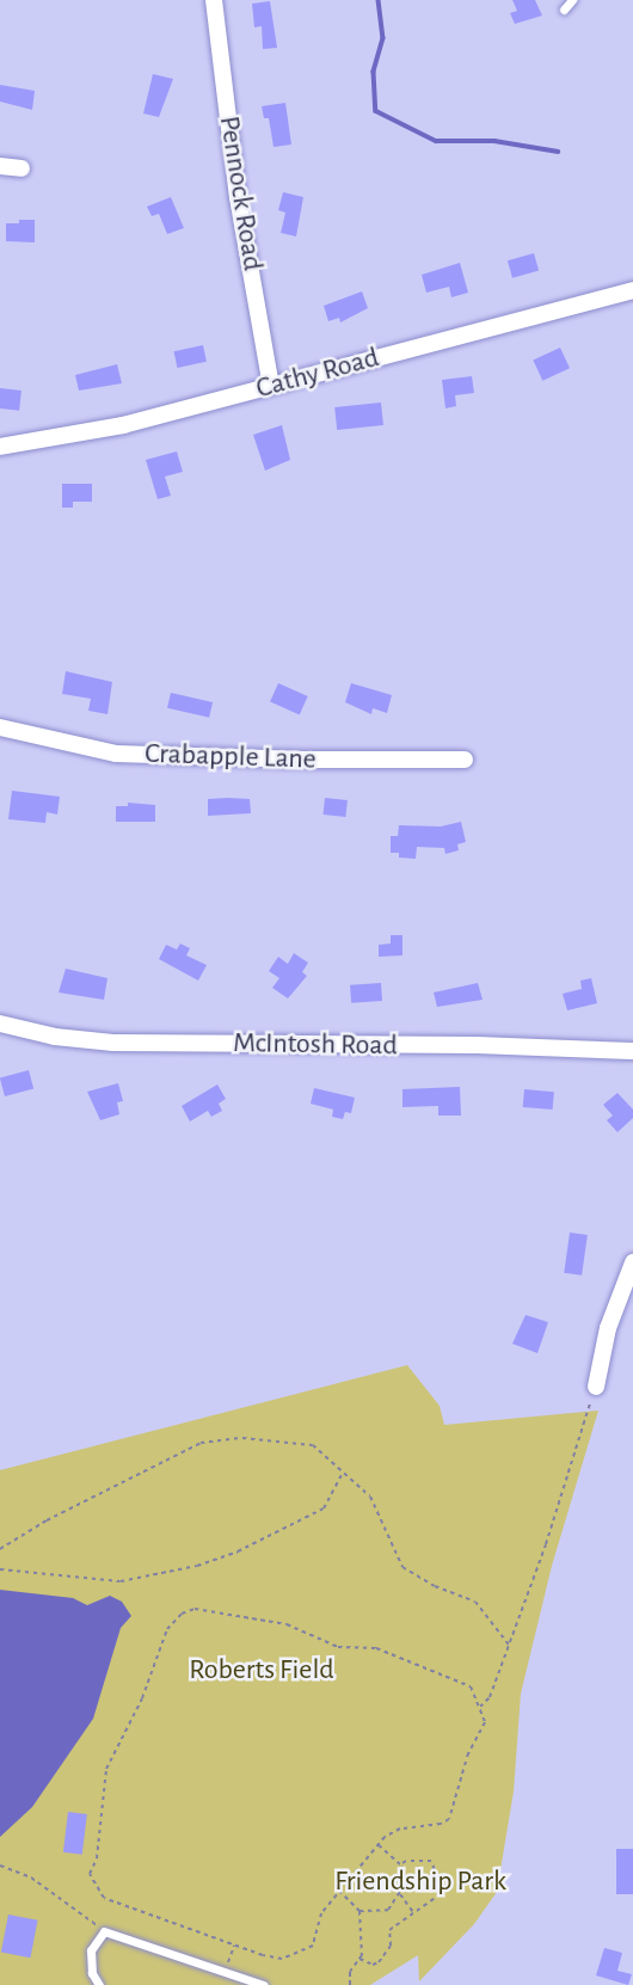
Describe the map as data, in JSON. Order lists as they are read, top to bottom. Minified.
{"streets":{"street":["Pennock Road","Cathy Road","Crabapple Lane","McIntosh Road"]},"crossings":[["Pennock Road","Cathy Road"]],"parks":["Roberts Field","Friendship Park"]}
